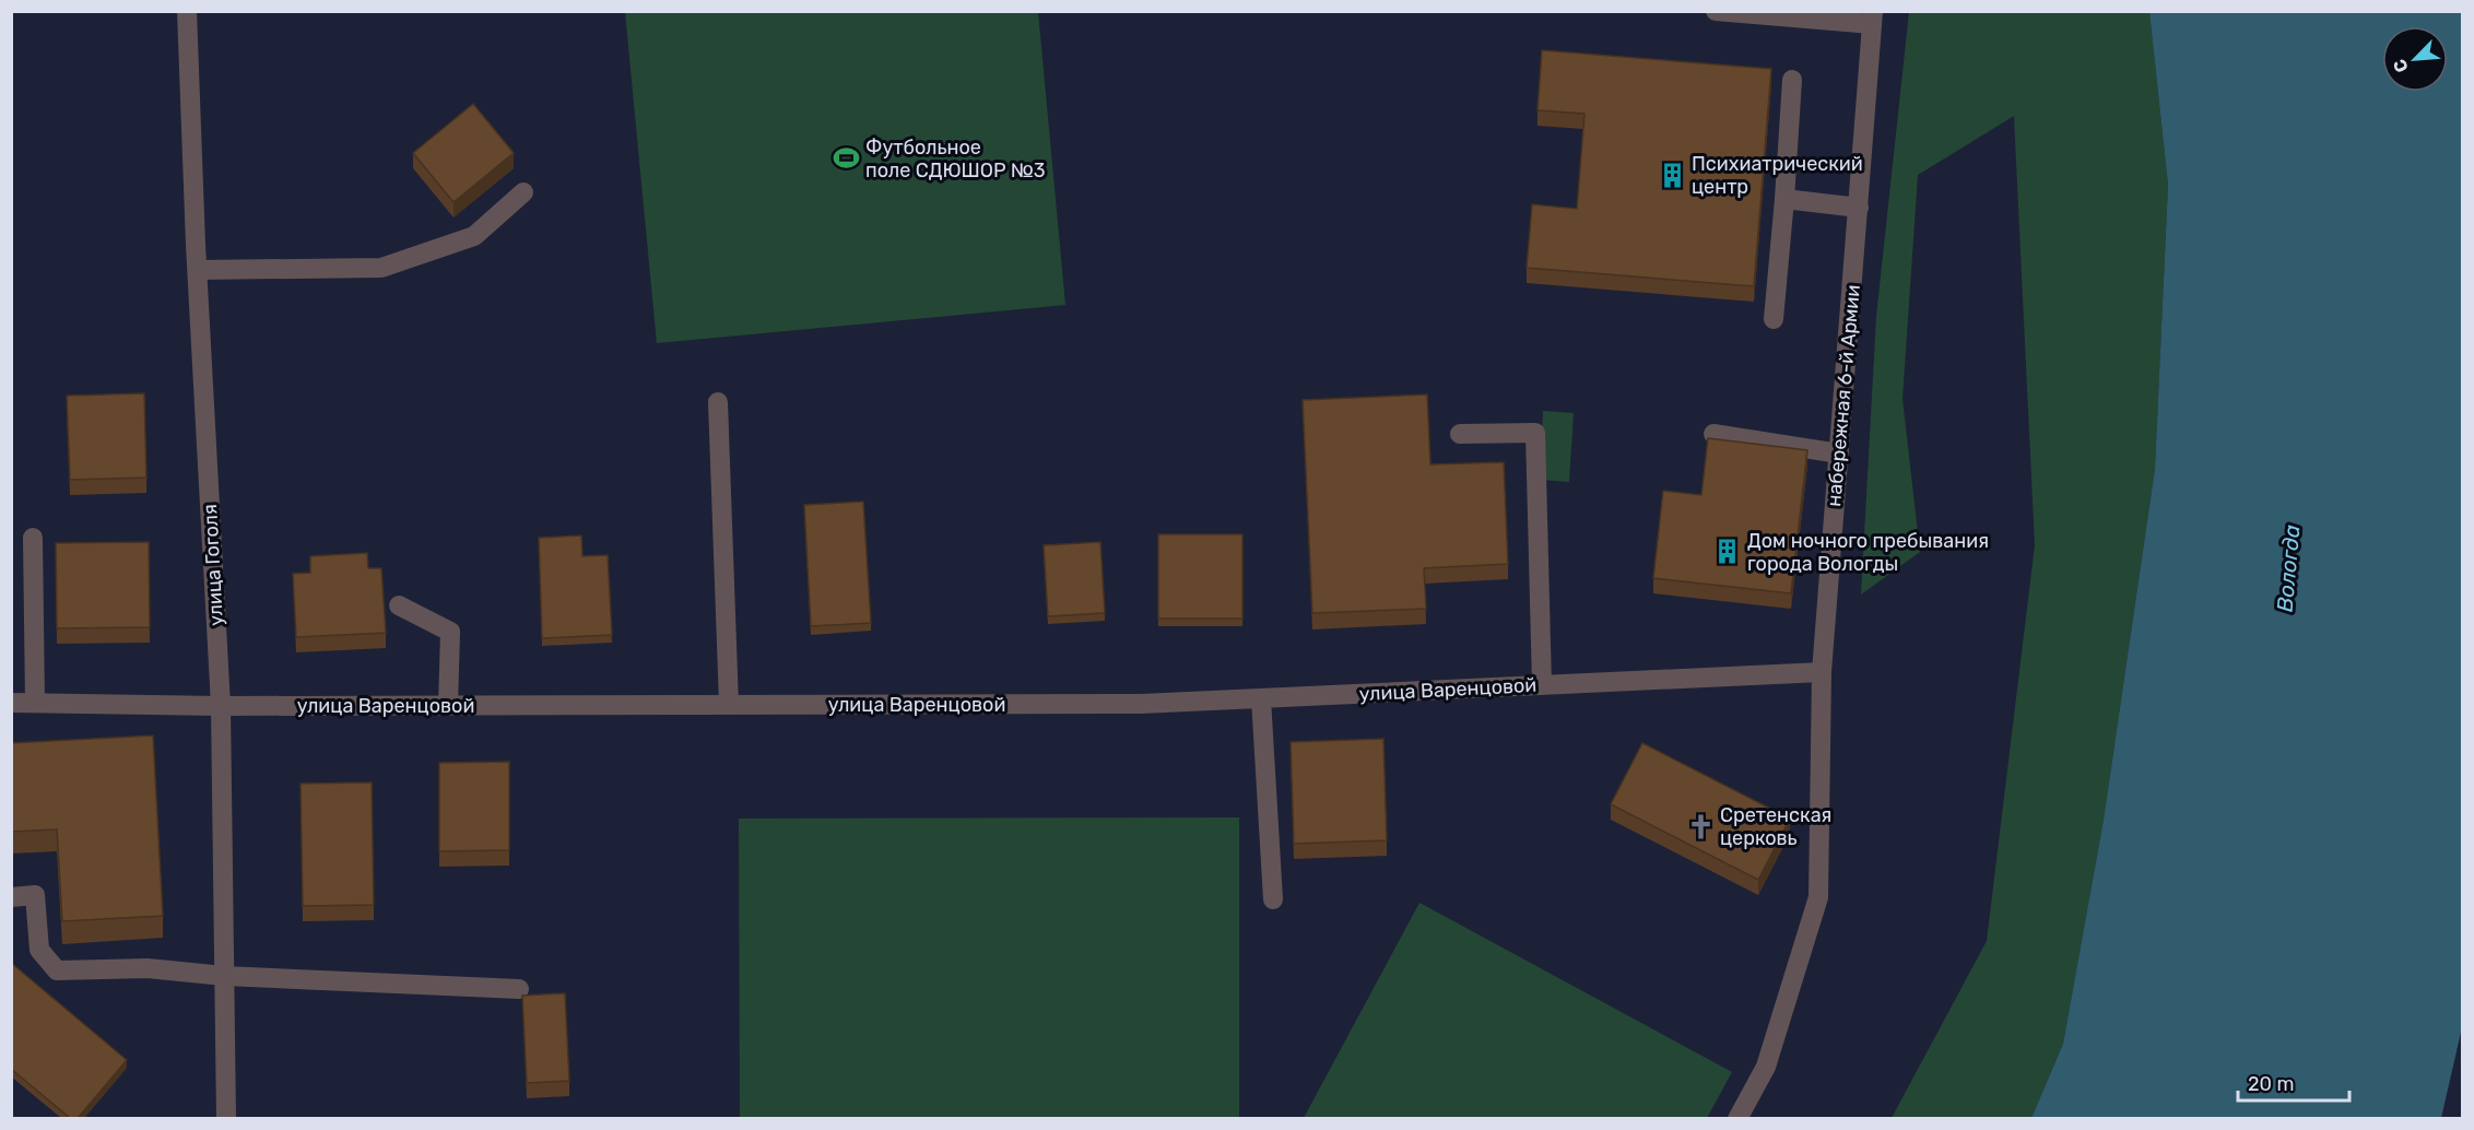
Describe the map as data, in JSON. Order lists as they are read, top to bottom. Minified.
{"streets":{"street":["набережная 6-й Армии","улица Гоголя","улица Варенцовой"]},"crossings":[["набережная 6-й Армии","улица Варенцовой"],["улица Гоголя","улица Варенцовой"]],"water":["Вологда"],"places":{"sports":["Футбольное поле СДЮШОР №3"],"building":["Психиатрический центр","Дом ночного пребывания города Вологды"],"church":["Сретенская церковь"]},"scale_bar":"20 m","north":"bottom left"}
